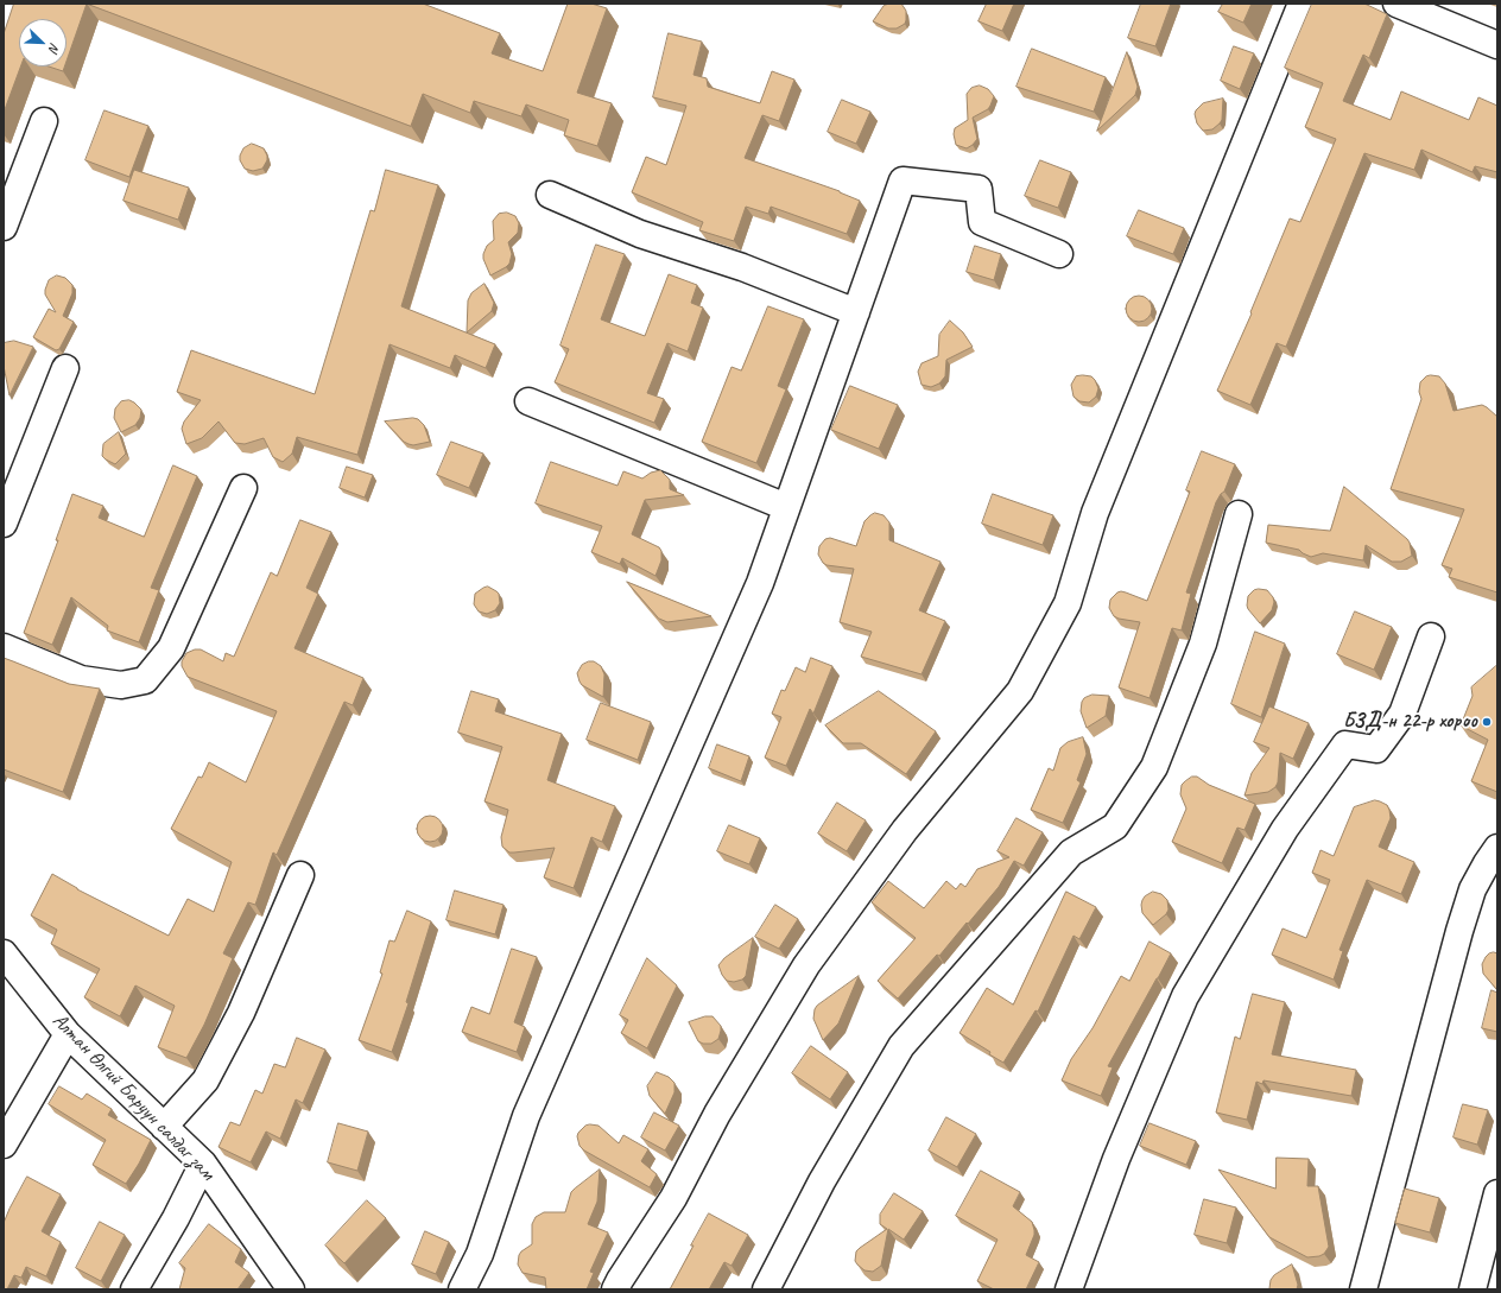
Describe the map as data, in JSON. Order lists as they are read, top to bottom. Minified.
{"streets":{"street":["Алтан Өлгий Баруун салдаг зам"]},"places":["БЗД-н 22-р хороо"],"north":"bottom right"}
